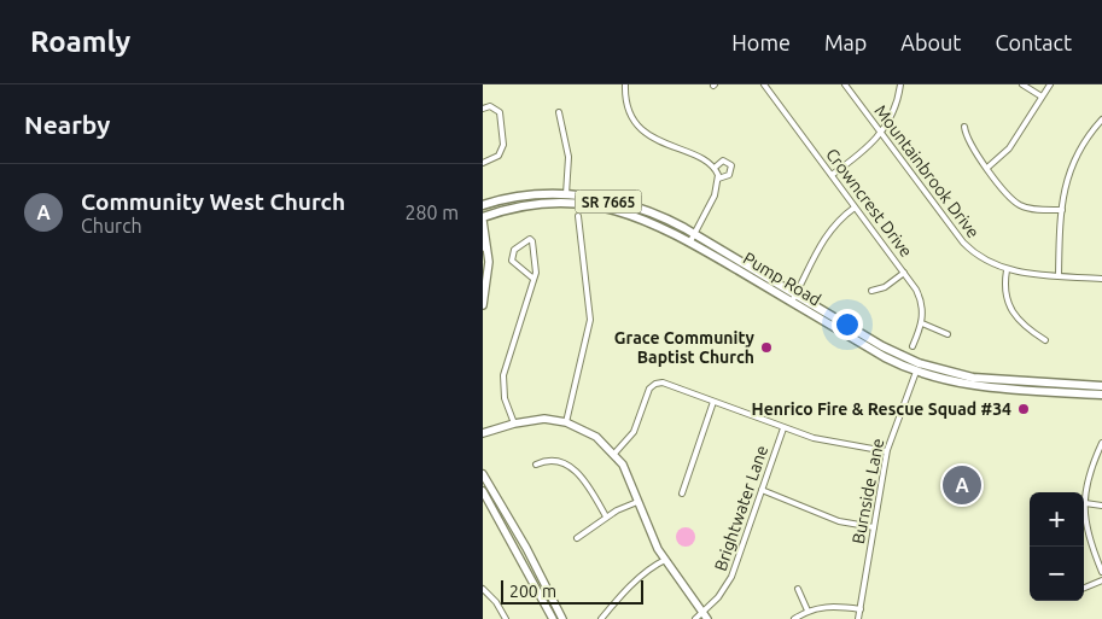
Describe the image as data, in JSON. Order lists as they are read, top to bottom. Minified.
{"streets":{"main road":["SR 7665","Pump Road"],"street":["Mountainbrook Drive","Crowncrest Drive","Burnside Lane","Brightwater Lane"]},"crossings":[["Pump Road","Burnside Lane"]],"places":["Grace Community Baptist Church","Henrico Fire & Rescue Squad #34"],"scale_bar":"200 m","page":{"header":"Roamly","nav":["Home","Map","About","Contact"],"heading":"Nearby","list":[{"mark":"A","name":"Community West Church","note":"Church","value":"280 m"}],"pins":"A","map_buttons":["+","−"],"scale":"200 m"}}
